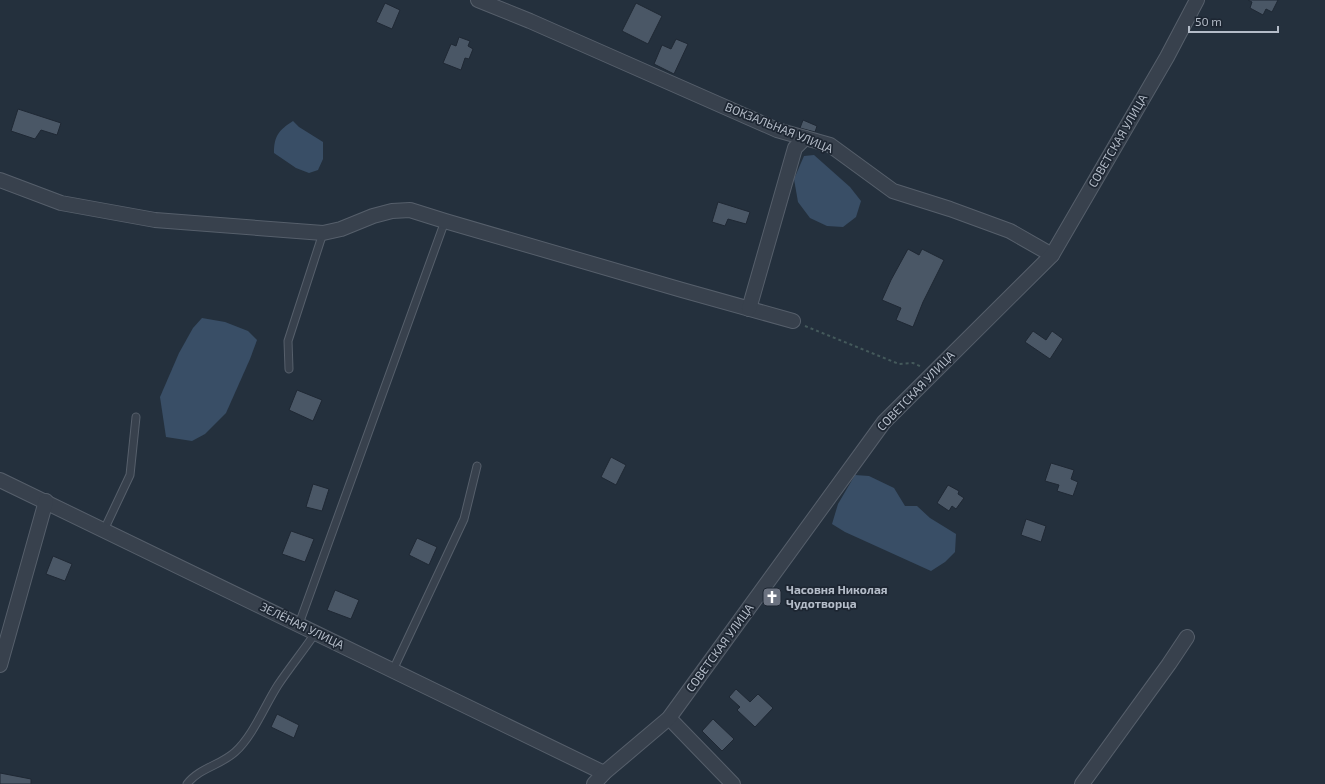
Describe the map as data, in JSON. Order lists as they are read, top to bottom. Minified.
{"streets":{"street":["ВОКЗАЛЬНАЯ УЛИЦА","СОВЕТСКАЯ УЛИЦА","ЗЕЛЁНАЯ УЛИЦА"]},"crossings":[["ВОКЗАЛЬНАЯ УЛИЦА","СОВЕТСКАЯ УЛИЦА"],["СОВЕТСКАЯ УЛИЦА","ЗЕЛЁНАЯ УЛИЦА"]],"places":{"church":["Часовня Николая Чудотворца"]},"scale_bar":"50 m"}
